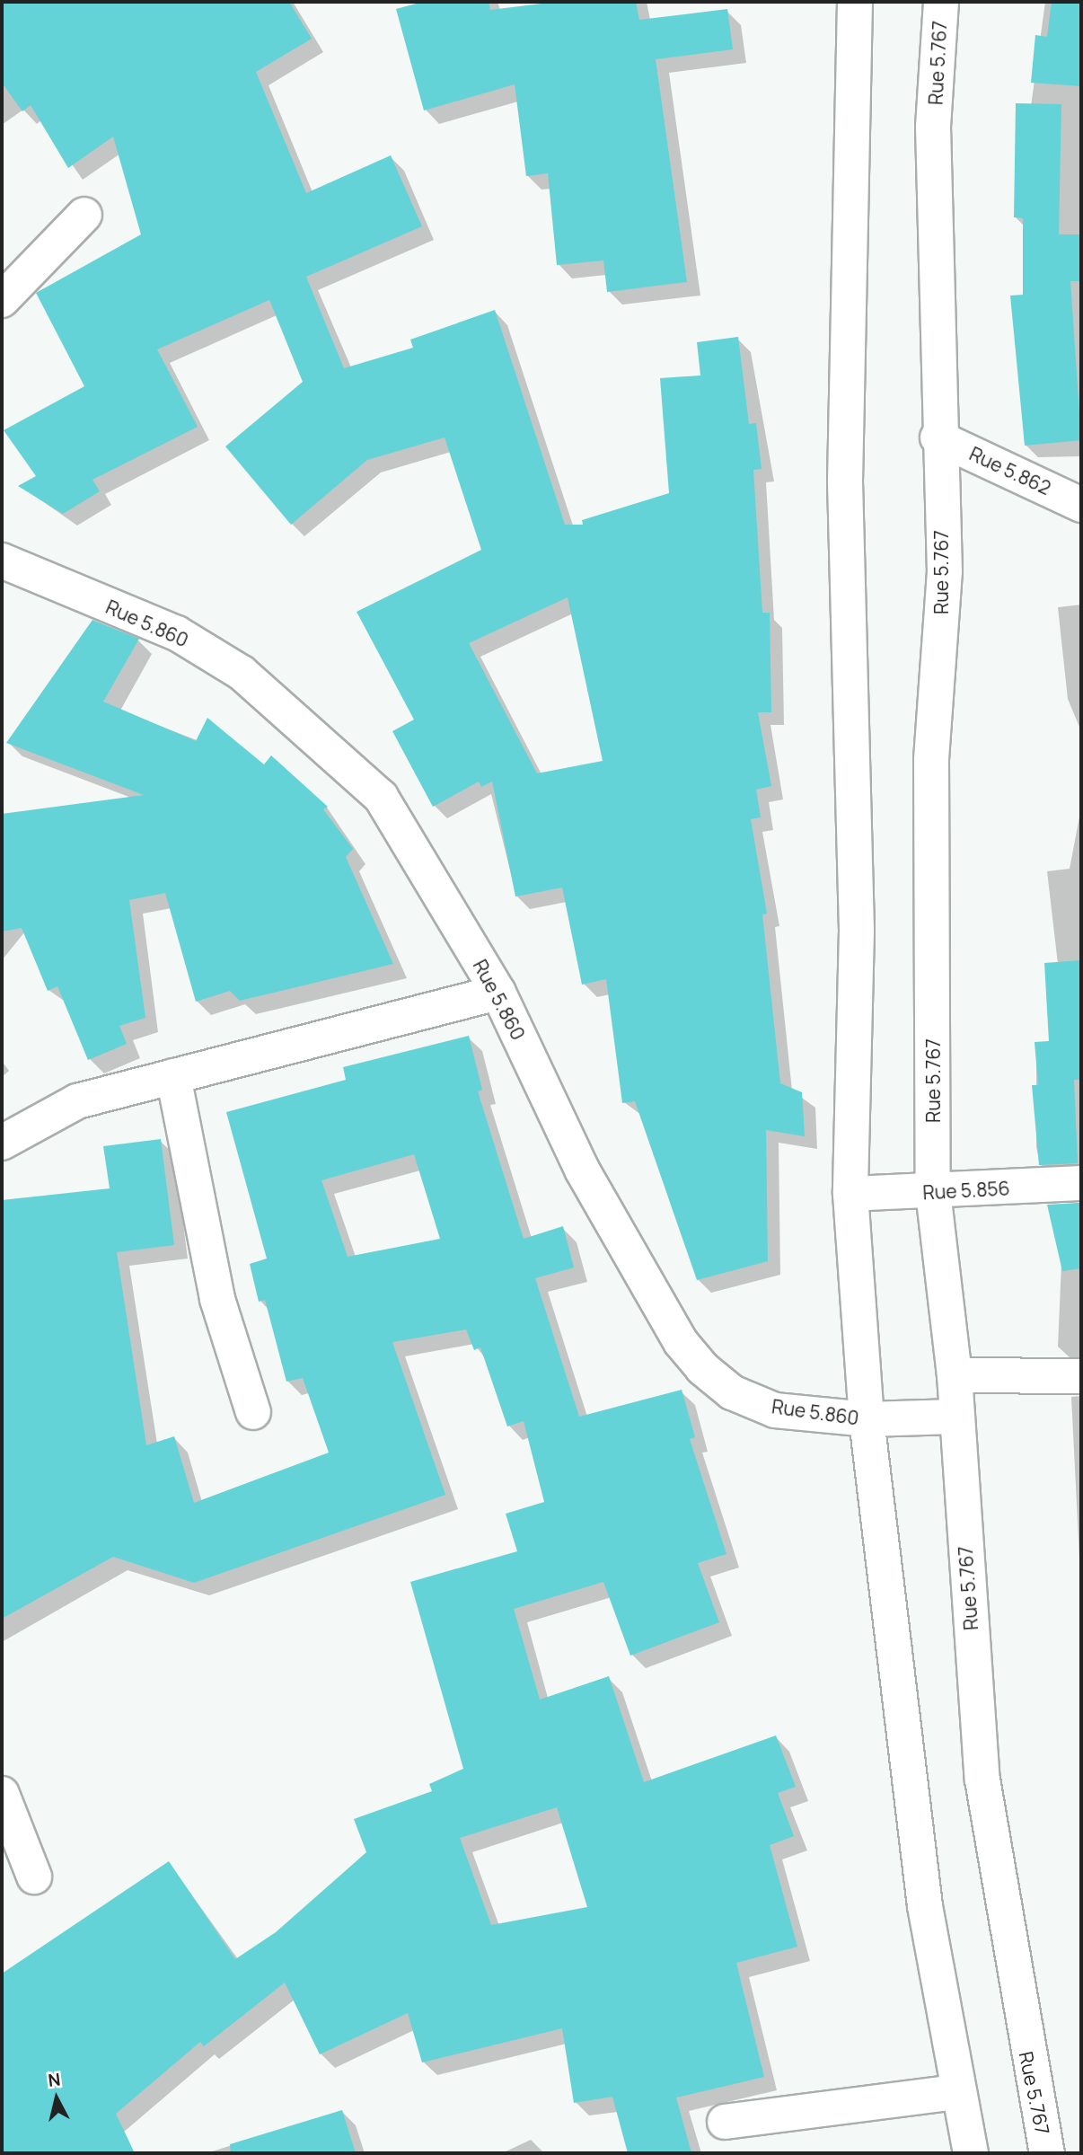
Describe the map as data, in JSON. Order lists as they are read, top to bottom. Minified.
{"streets":{"main road":["Rue 5.767","Rue 5.862","Rue 5.860","Rue 5.856"]},"crossings":[["Rue 5.767","Rue 5.862"],["Rue 5.767","Rue 5.860"],["Rue 5.767","Rue 5.856"]],"north":"top"}
